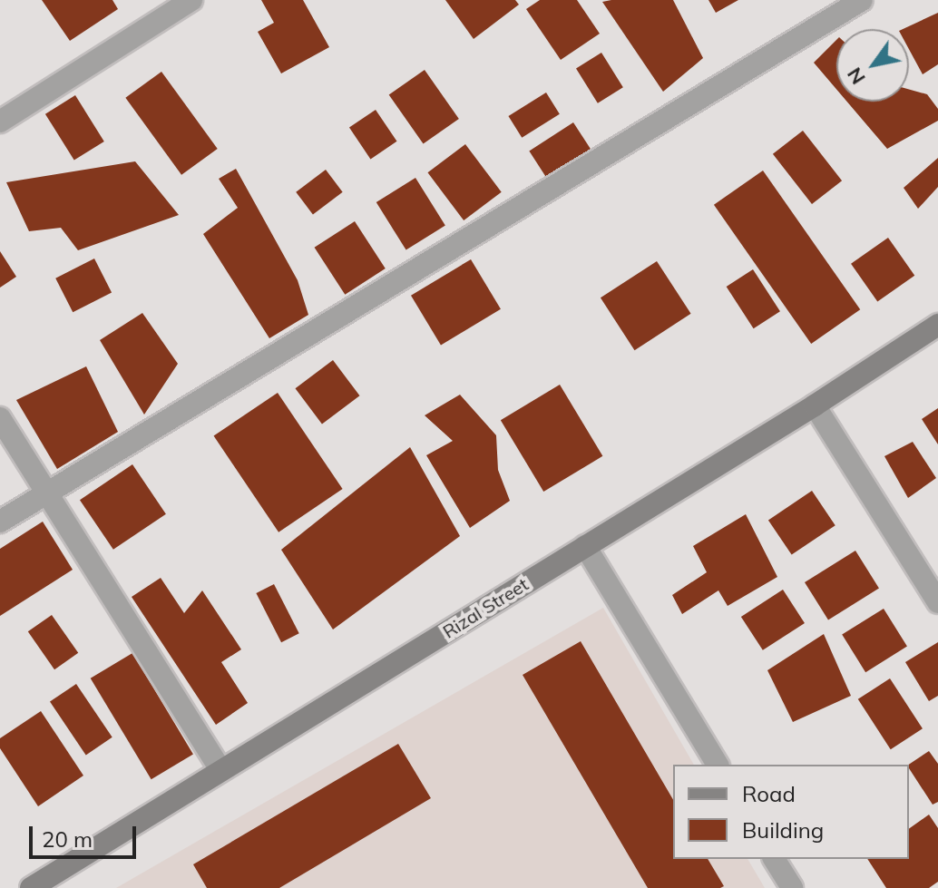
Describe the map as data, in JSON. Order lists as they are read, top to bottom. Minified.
{"streets":{"main road":["Rizal Street"]},"legend":["Road","Building"],"scale_bar":"20 m","north":"bottom left"}
